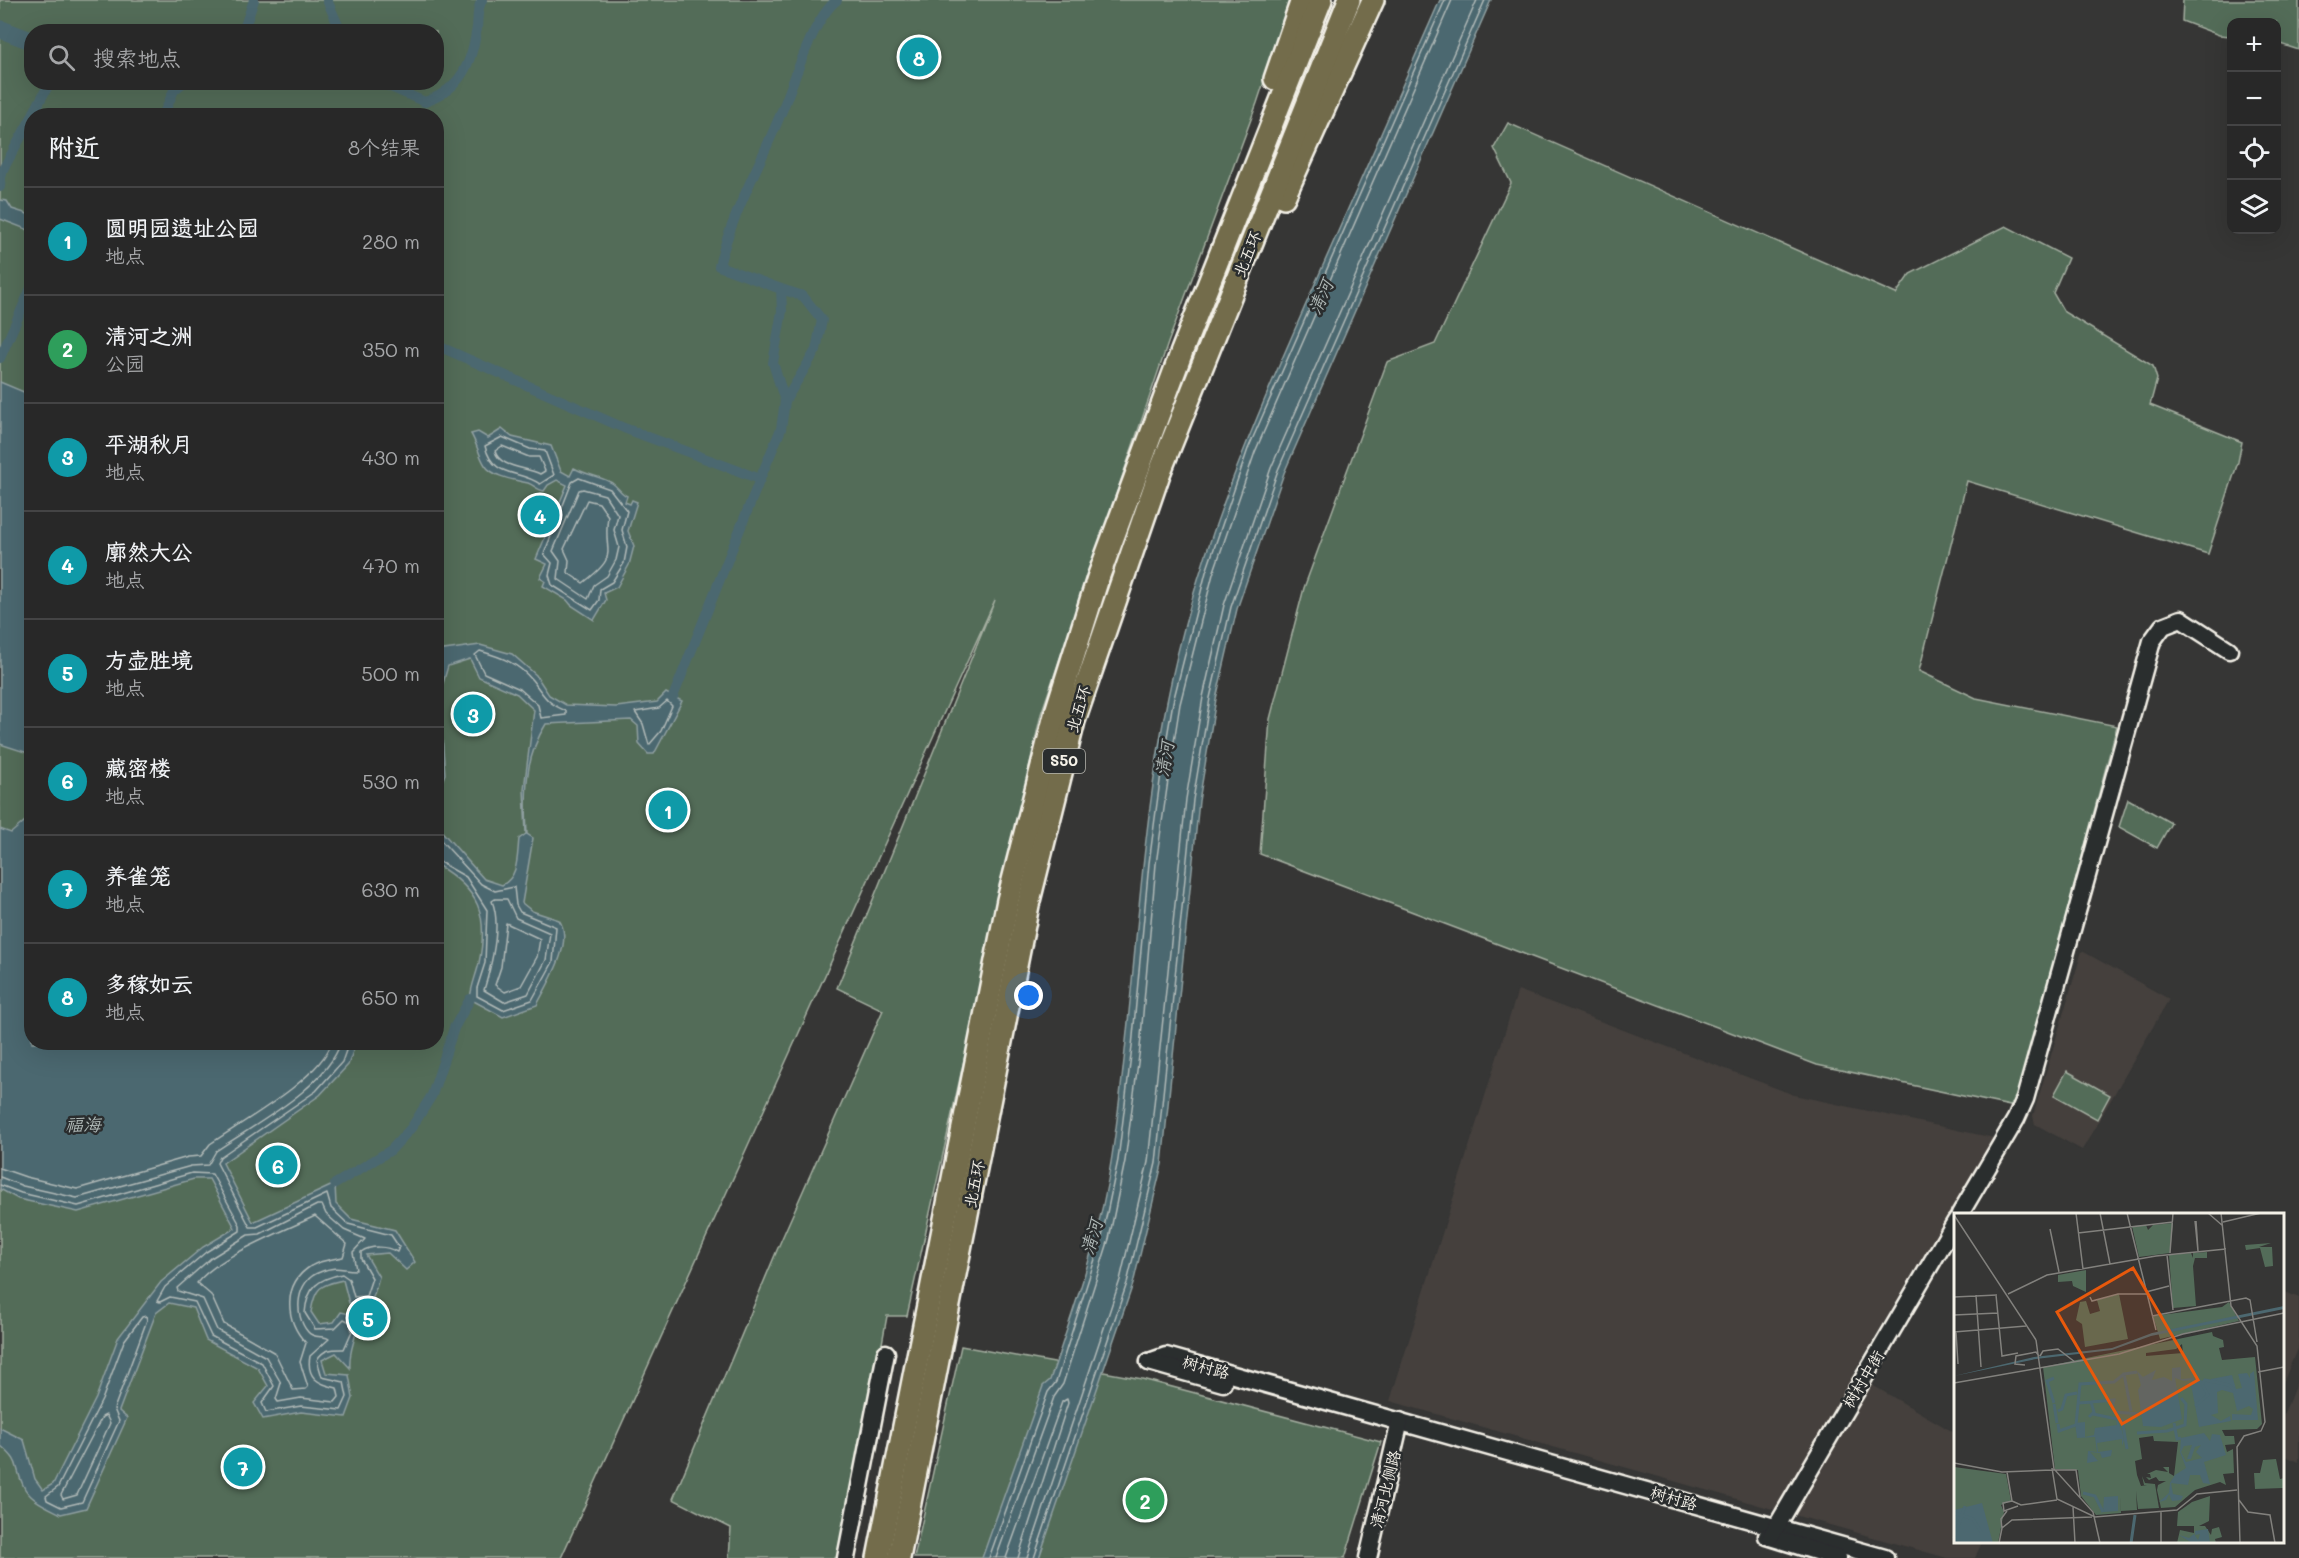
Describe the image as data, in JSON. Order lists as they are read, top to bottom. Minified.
{"streets":{"highway":["北五环","S50"],"street":["树村路","树村中街","清河北侧路"]},"crossings":[["树村路","树村中街"],["树村路","清河北侧路"]],"water":["清河","福海"],"page":{"map_buttons":["+","−"],"search":"搜索地点","pins":["8","4","3","1","6","5","7","2"],"heading":["附近","8个结果"],"list":[{"mark":"1","name":"圆明园遗址公园","note":"地点","value":"280 m"},{"mark":"2","name":"清河之洲","note":"公园","value":"350 m"},{"mark":"3","name":"平湖秋月","note":"地点","value":"430 m"},{"mark":"4","name":"廓然大公","note":"地点","value":"470 m"},{"mark":"5","name":"方壶胜境","note":"地点","value":"500 m"},{"mark":"6","name":"藏密楼","note":"地点","value":"530 m"},{"mark":"7","name":"养雀笼","note":"地点","value":"630 m"},{"mark":"8","name":"多稼如云","note":"地点","value":"650 m"}]}}
